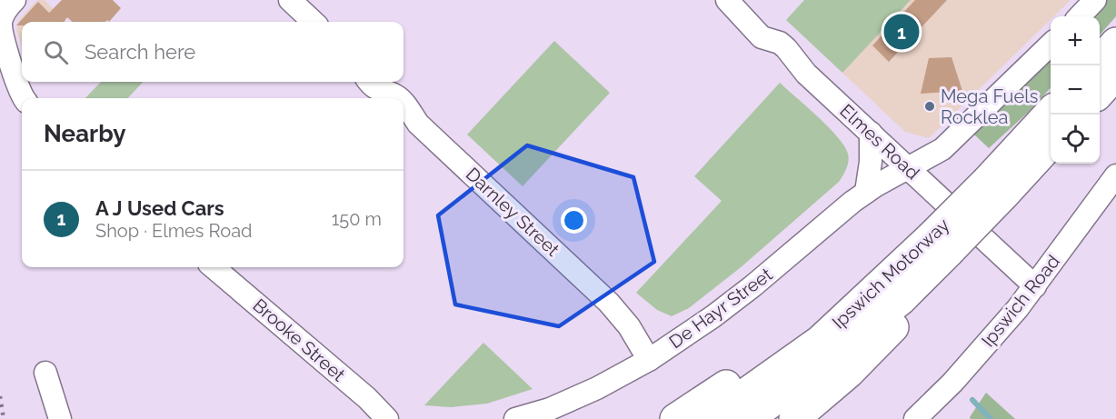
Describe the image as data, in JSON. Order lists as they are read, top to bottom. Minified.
{"streets":{"highway":["Ipswich Motorway"],"street":["Elmes Road","Darnley Street","Ipswich Road","De Hayr Street","Brooke Street"]},"crossings":[["Elmes Road","Ipswich Road"],["Elmes Road","De Hayr Street"],["Darnley Street","De Hayr Street"]],"places":["Mega Fuels Rocklea"],"page":{"pins":"1","map_buttons":["+","−"],"search":"Search here","heading":"Nearby","list":[{"mark":"1","name":"A J Used Cars","note":"Shop · Elmes Road","value":"150 m"}]}}
